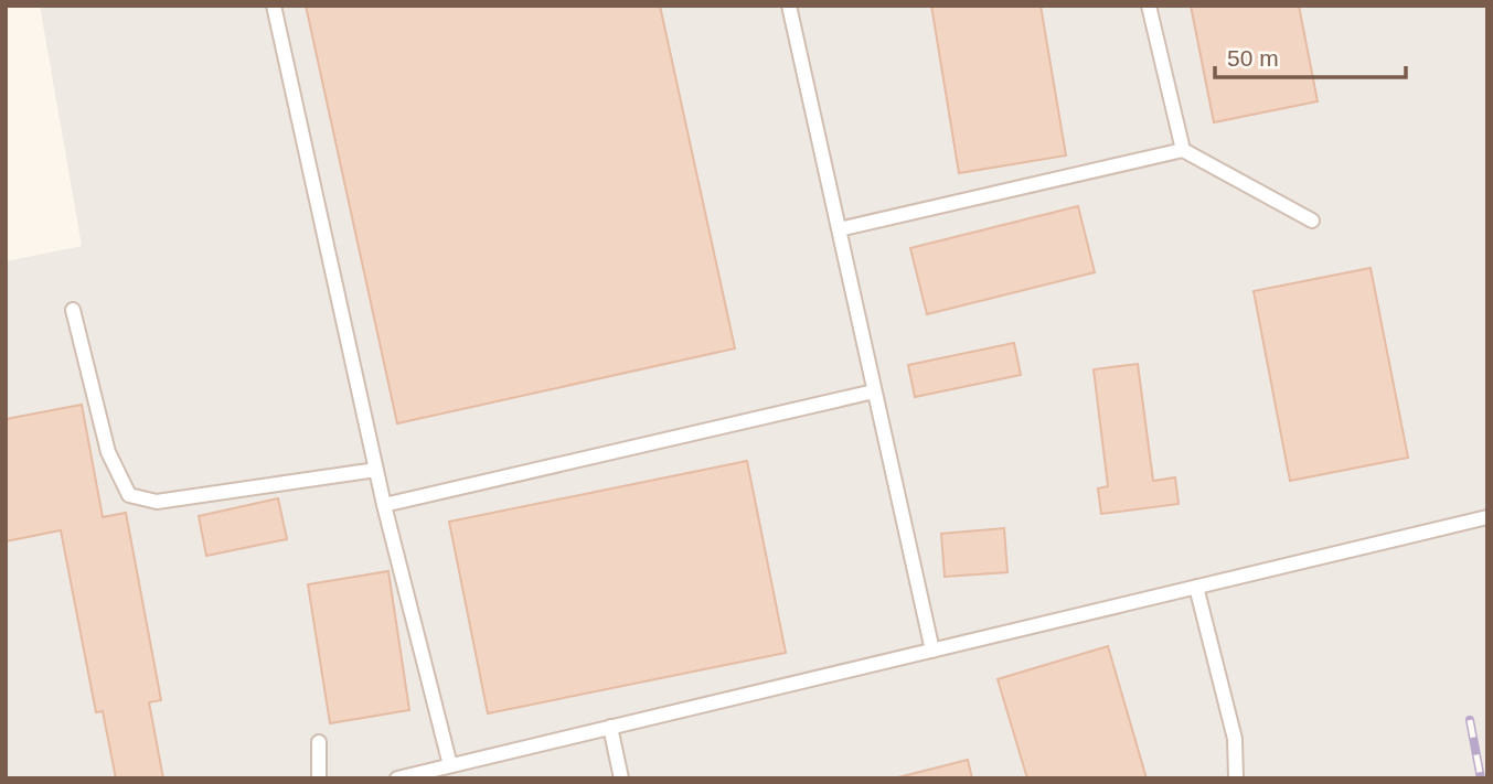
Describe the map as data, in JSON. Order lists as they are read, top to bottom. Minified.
{"scale_bar":"50 m"}
